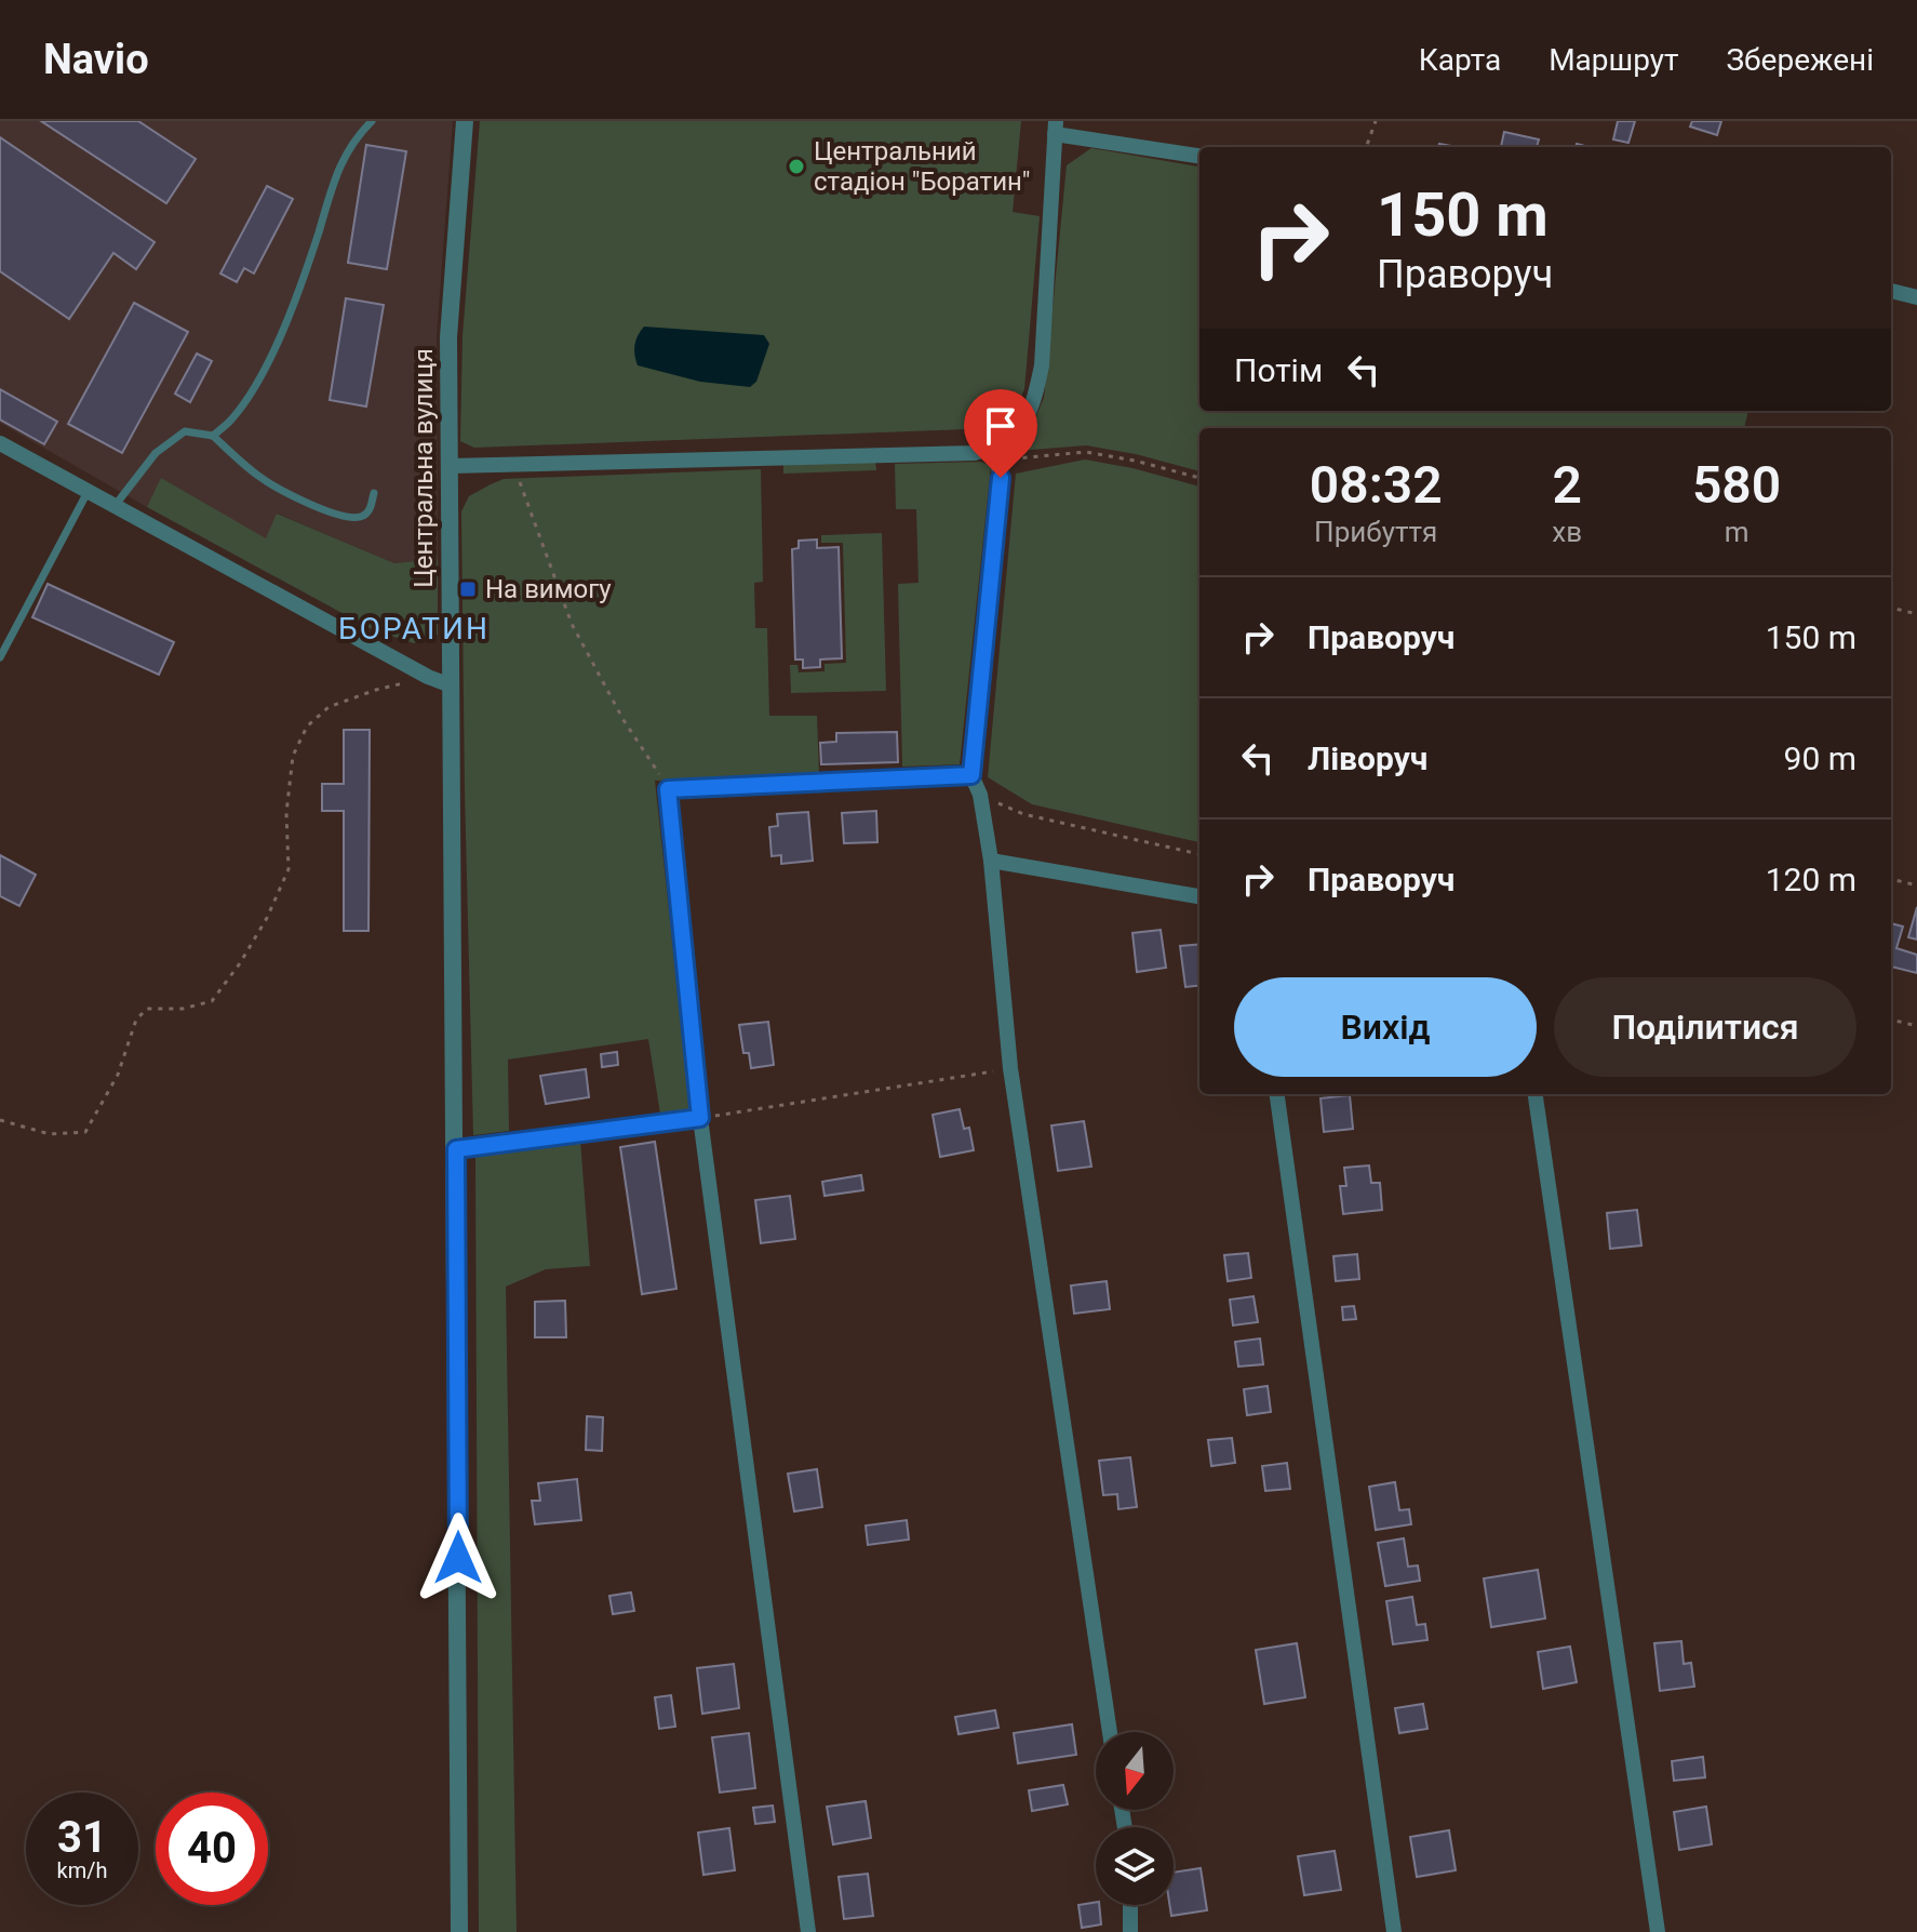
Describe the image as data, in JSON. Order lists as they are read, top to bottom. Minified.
{"streets":{"street":["Центральна вулиця"]},"districts":["БОРАТИН"],"places":{"other":["Центральний стадіон \"Боратин\""],"transit":["На вимогу"]},"north":"bottom","page":{"header":"Navio","nav":["Карта","Маршрут","Збережені"],"turn":["150 m","Праворуч"],"then":"Потім","eta":["08:32","Прибуття","2","хв","580","m"],"list":[{"name":"Праворуч","value":"150 m"},{"name":"Ліворуч","value":"90 m"},{"name":"Праворуч","value":"120 m"}],"buttons":["Вихід","Поділитися"],"speed":"31 km/h","limit":"40"}}
